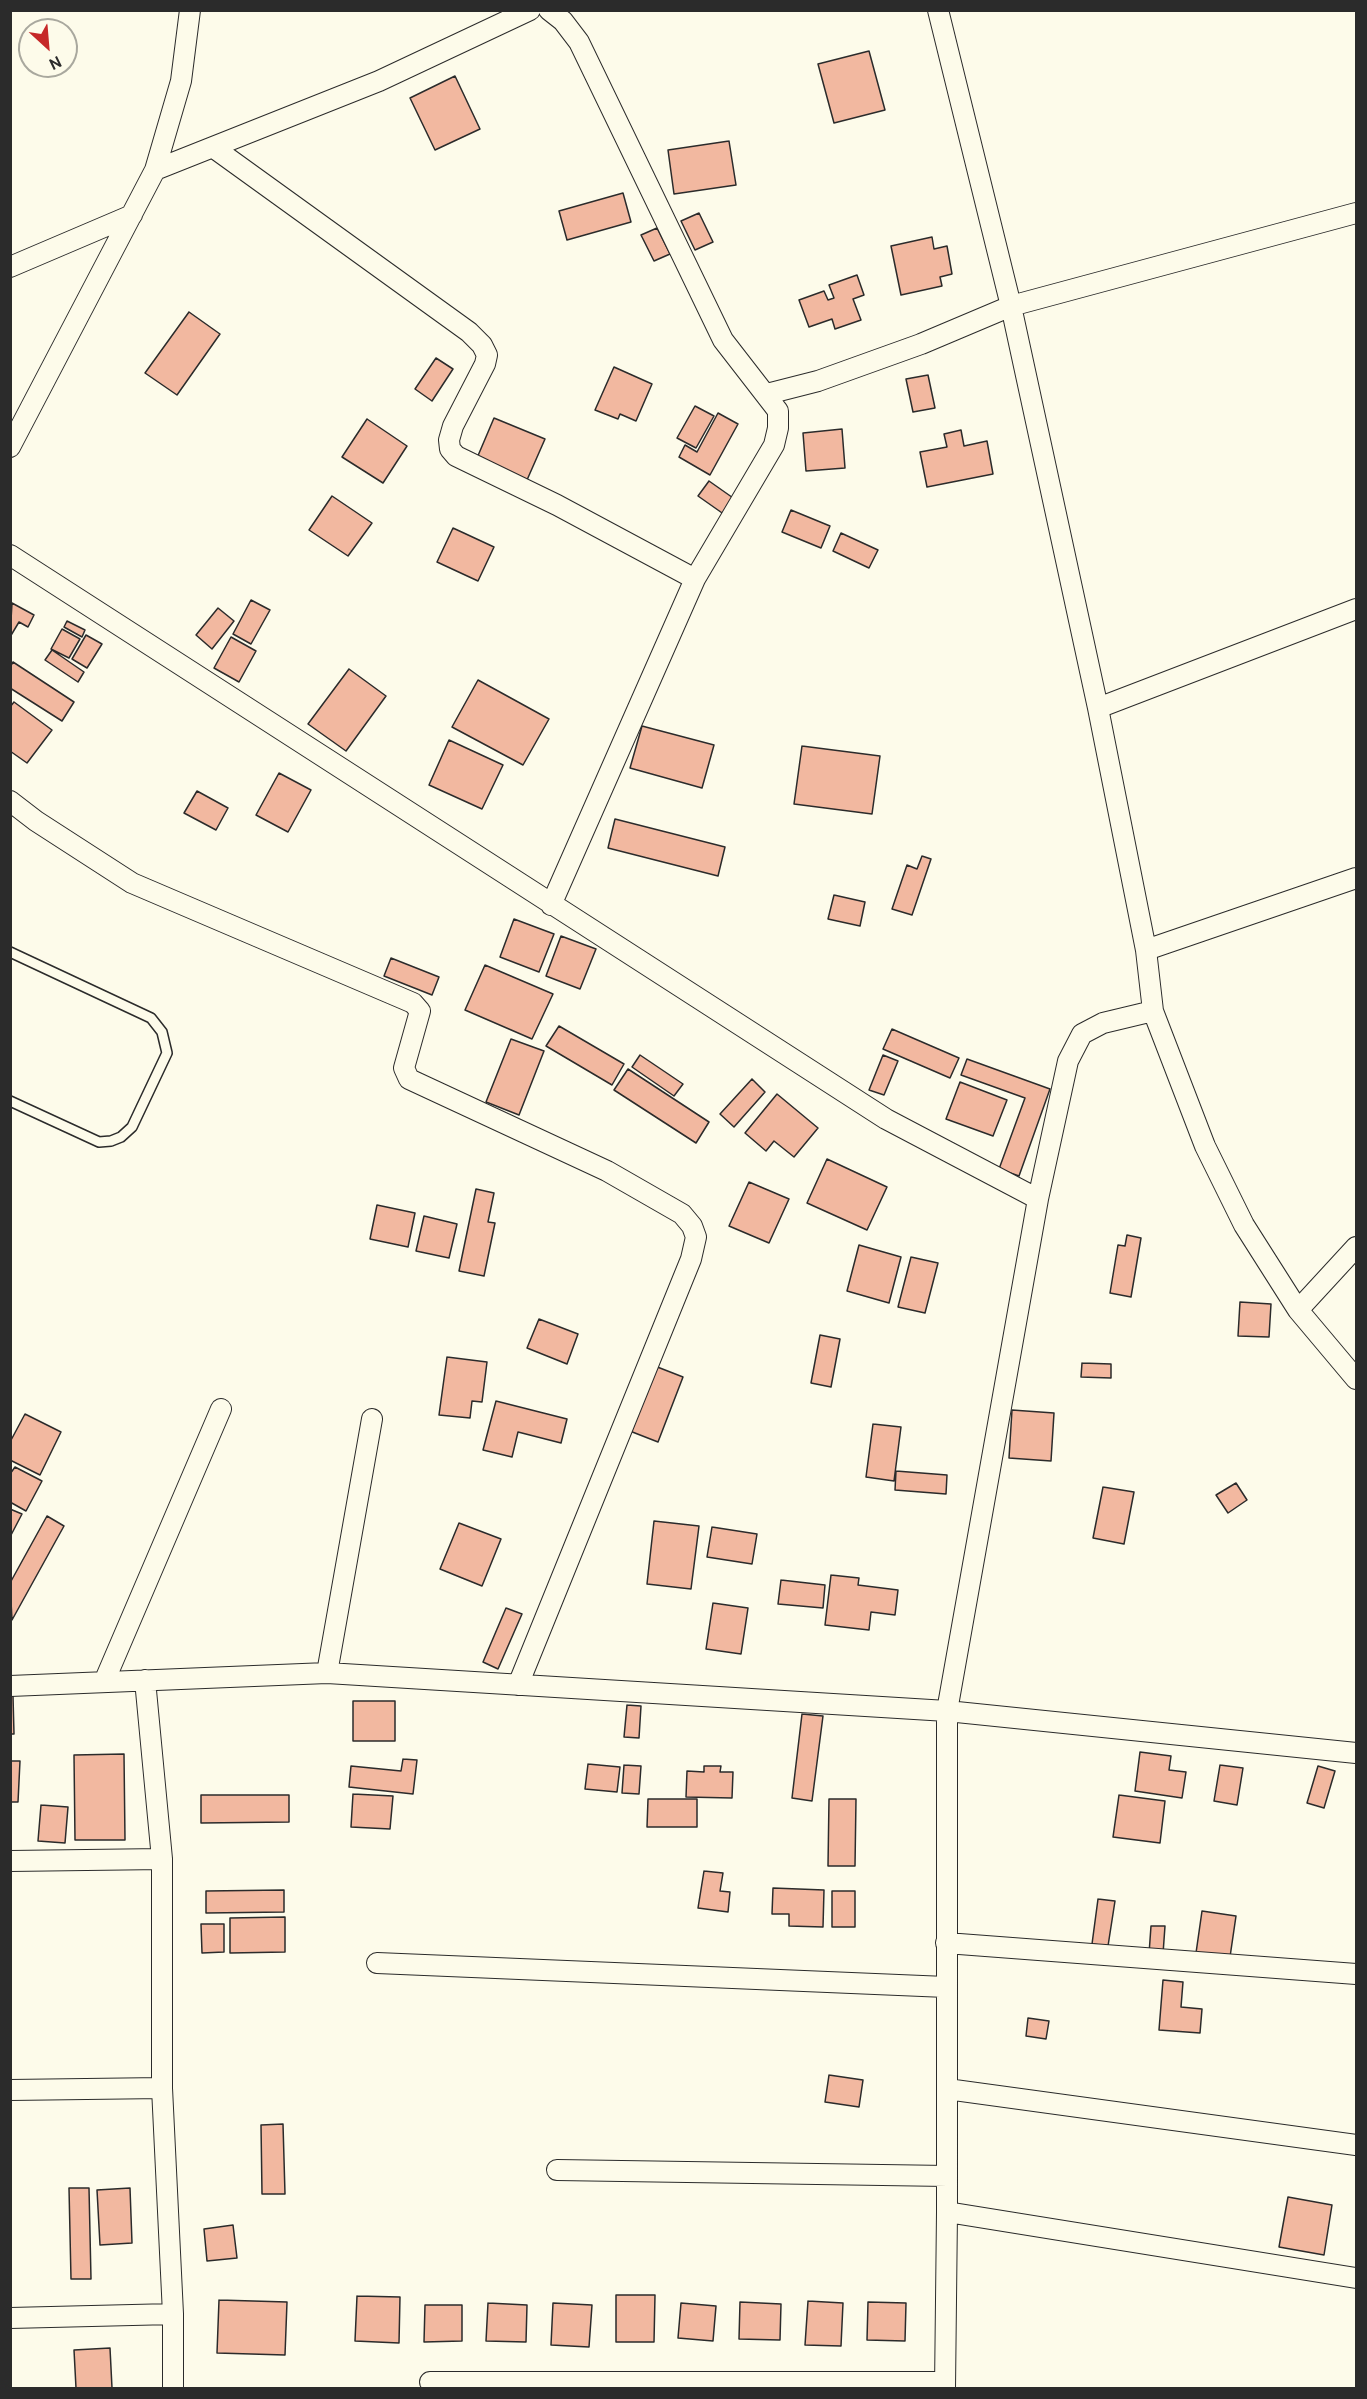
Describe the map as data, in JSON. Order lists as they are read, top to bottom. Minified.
{"north":"bottom right"}
